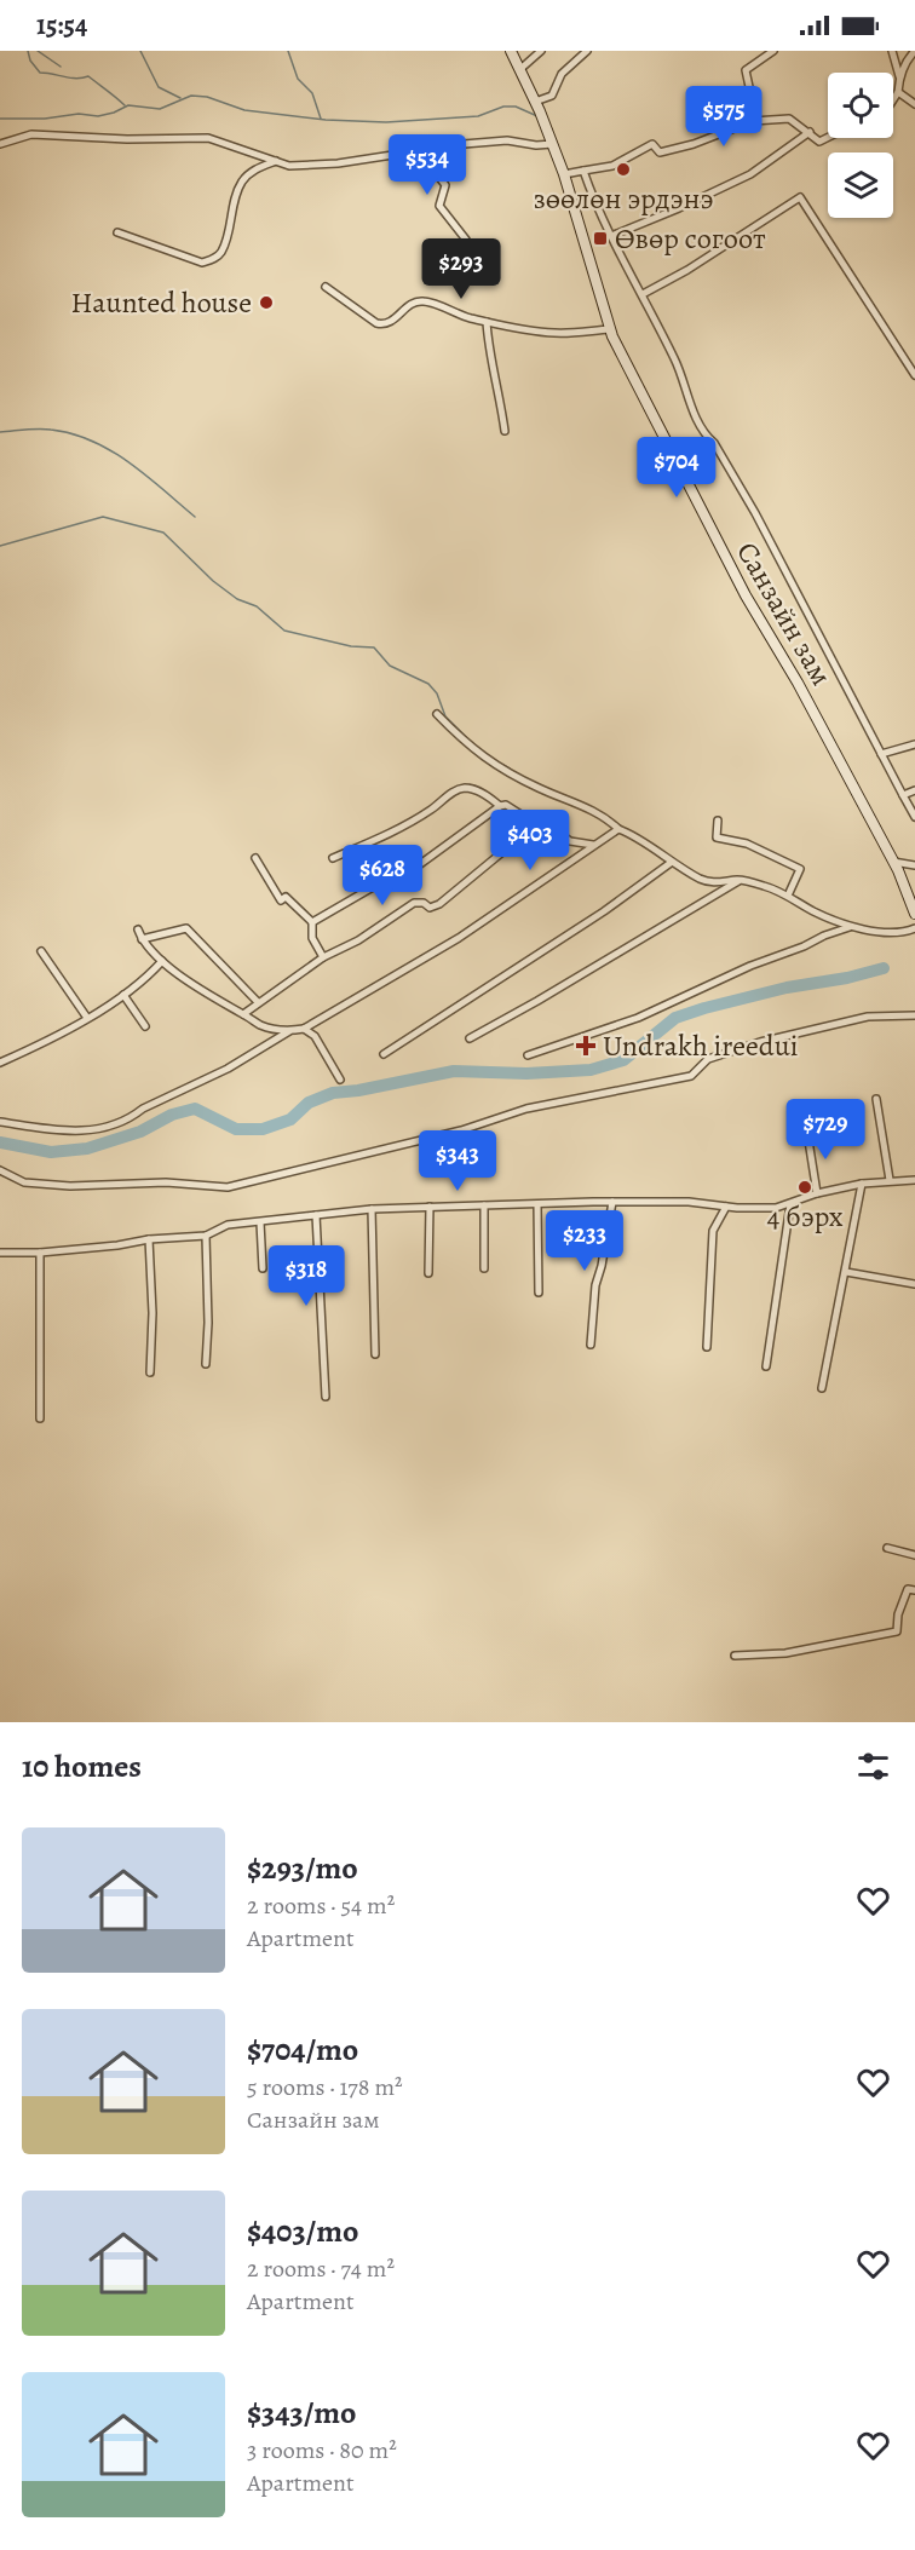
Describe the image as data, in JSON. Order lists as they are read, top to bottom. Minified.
{"streets":{"main road":["Санзайн зам"]},"places":{"other":["зөөлөн эрдэнэ","Haunted house","4 бэрх"],"transit":["Өвөр согоот"],"health":["Undrakh ireedui"]},"page":{"status":"15:54","price":["$575","$534","$293","$704","$403","$628","$729","$343","$233","$318"],"heading":"10 homes","list":[{"name":"$293/mo","note":"2 rooms · 54 m² · Apartment"},{"name":"$704/mo","note":"5 rooms · 178 m² · Санзайн зам"},{"name":"$403/mo","note":"2 rooms · 74 m² · Apartment"},{"name":"$343/mo","note":"3 rooms · 80 m² · Apartment"}]}}
